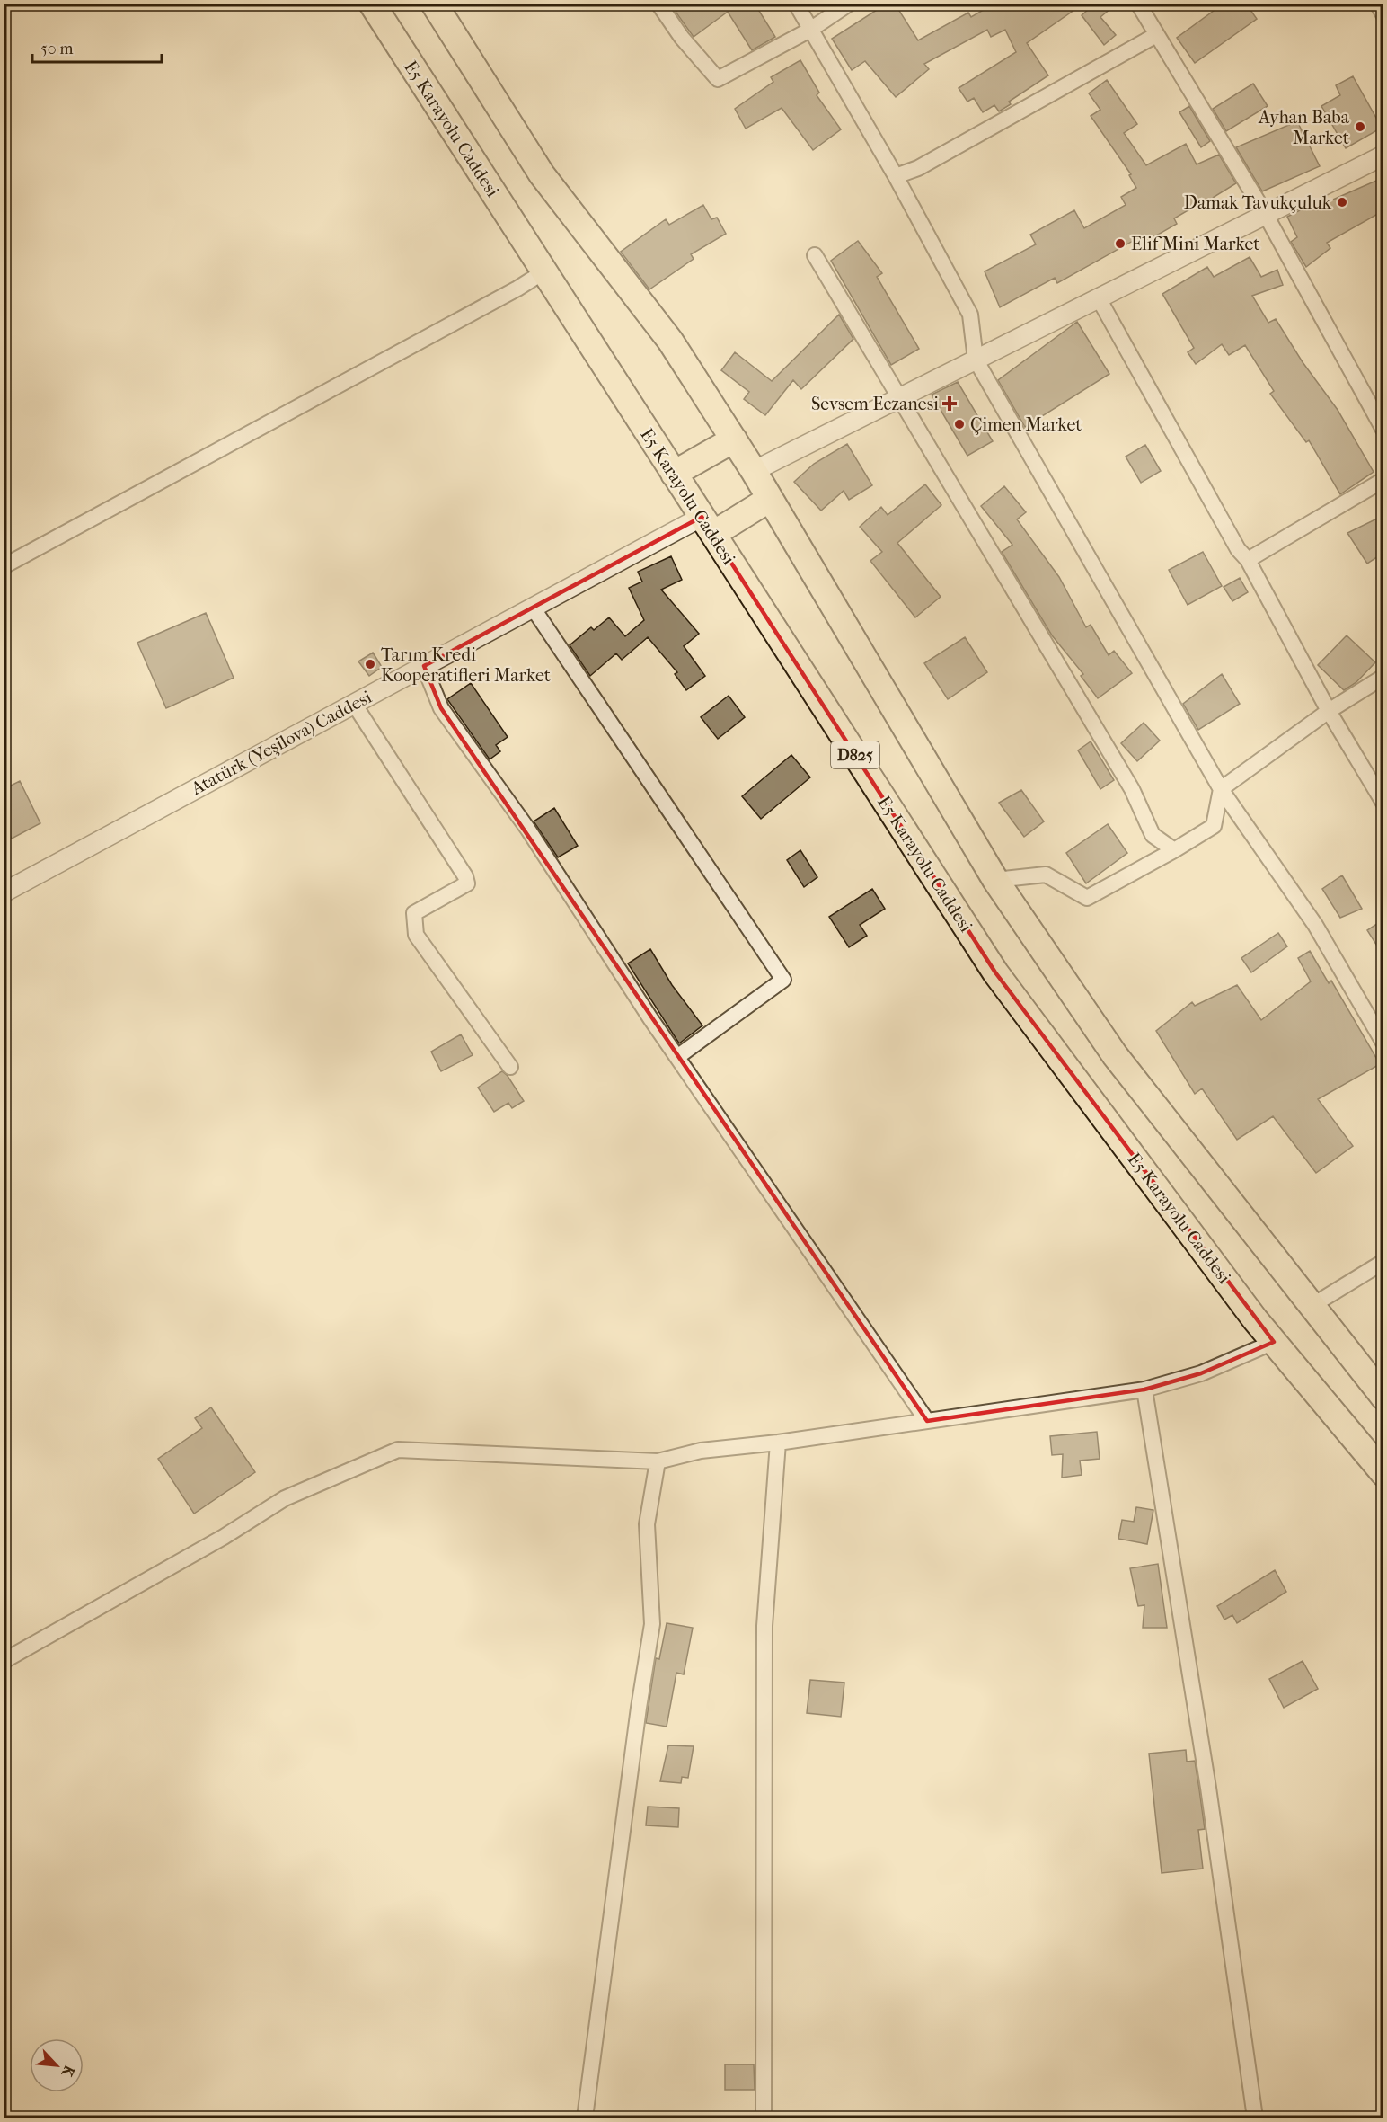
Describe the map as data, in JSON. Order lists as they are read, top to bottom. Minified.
{"streets":{"highway":["E5 Karayolu Caddesi","D825"],"street":["Atatürk (Yeşilova) Caddesi"]},"crossings":[["E5 Karayolu Caddesi","Atatürk (Yeşilova) Caddesi"]],"places":{"other":["Ayhan Baba Market","Damak Tavukçuluk","Elif Mini Market","Çimen Market","Tarım Kredi Kooperatifleri Market"],"health":["Sevsem Eczanesi"]},"scale_bar":"50 m","north":"bottom right"}
